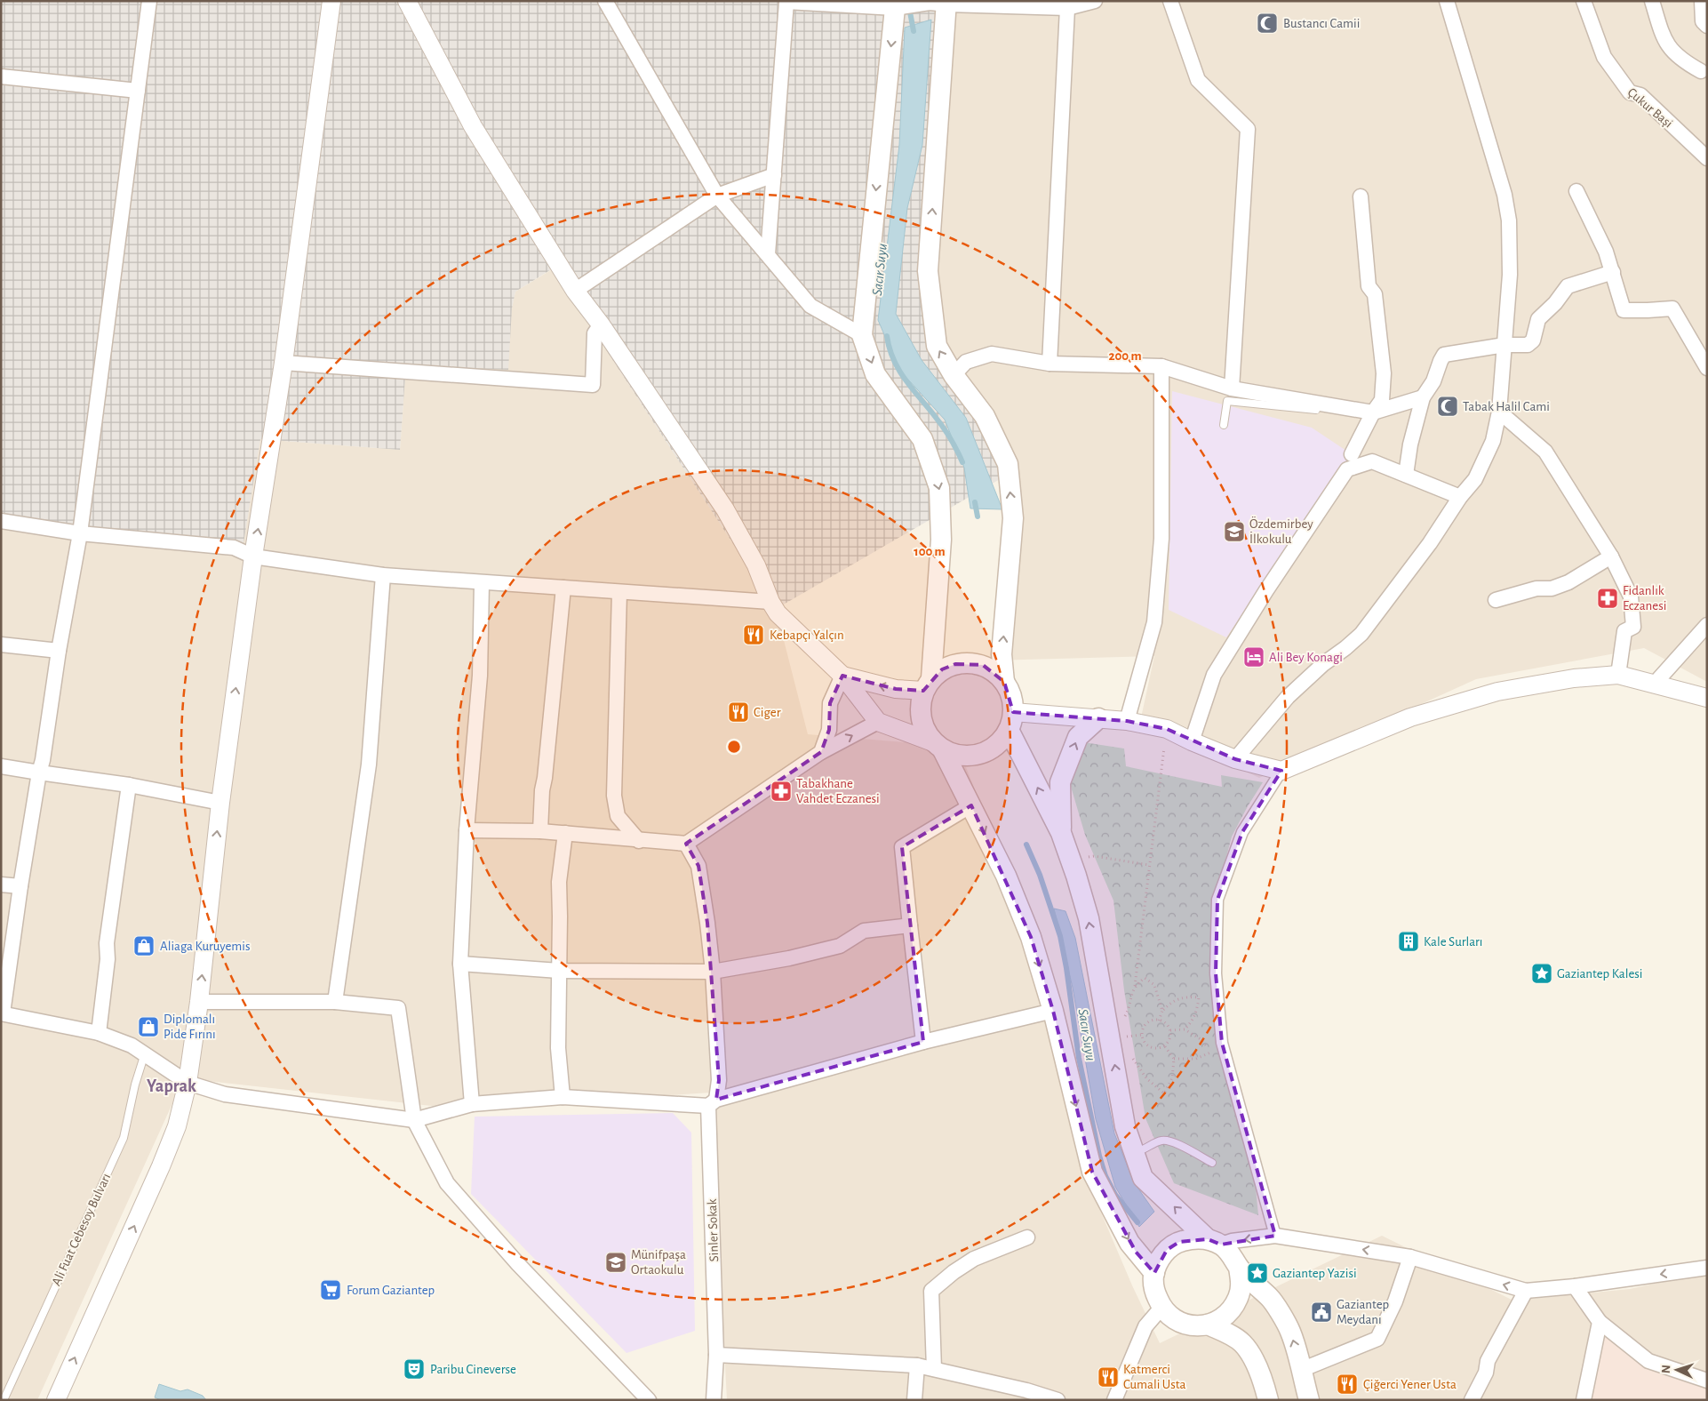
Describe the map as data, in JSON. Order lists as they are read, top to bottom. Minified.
{"streets":{"street":["Çukur Başi","Sinler Sokak"],"lane":["Ali Fuat Cebesoy Bulvarı"]},"districts":["Yaprak"],"water":["Sacır Suyu"],"places":{"mosque":["Bustancı Camii","Tabak Halil Cami"],"school or university":["Özdemirbey İlkokulu","Münifpaşa Ortaokulu"],"pharmacy":["Fidanlık Eczanesi","Tabakhane Vahdet Eczanesi"],"restaurant":["Kebapçı Yalçın","Ciger","Katmerci Cumali Usta","Çiğerci Yener Usta"],"hotel":["Ali Bey Konagi"],"building":["Kale Surları"],"shop":["Aliaga Kuruyemis","Diplomalı Pide Fırını"],"place":["Gaziantep Kalesi","Gaziantep Yazisi"],"supermarket":["Forum Gaziantep"],"public building":["Gaziantep Meydanı"],"theatre":["Paribu Cineverse"]},"north":"left","rings":["200 m","100 m"]}
